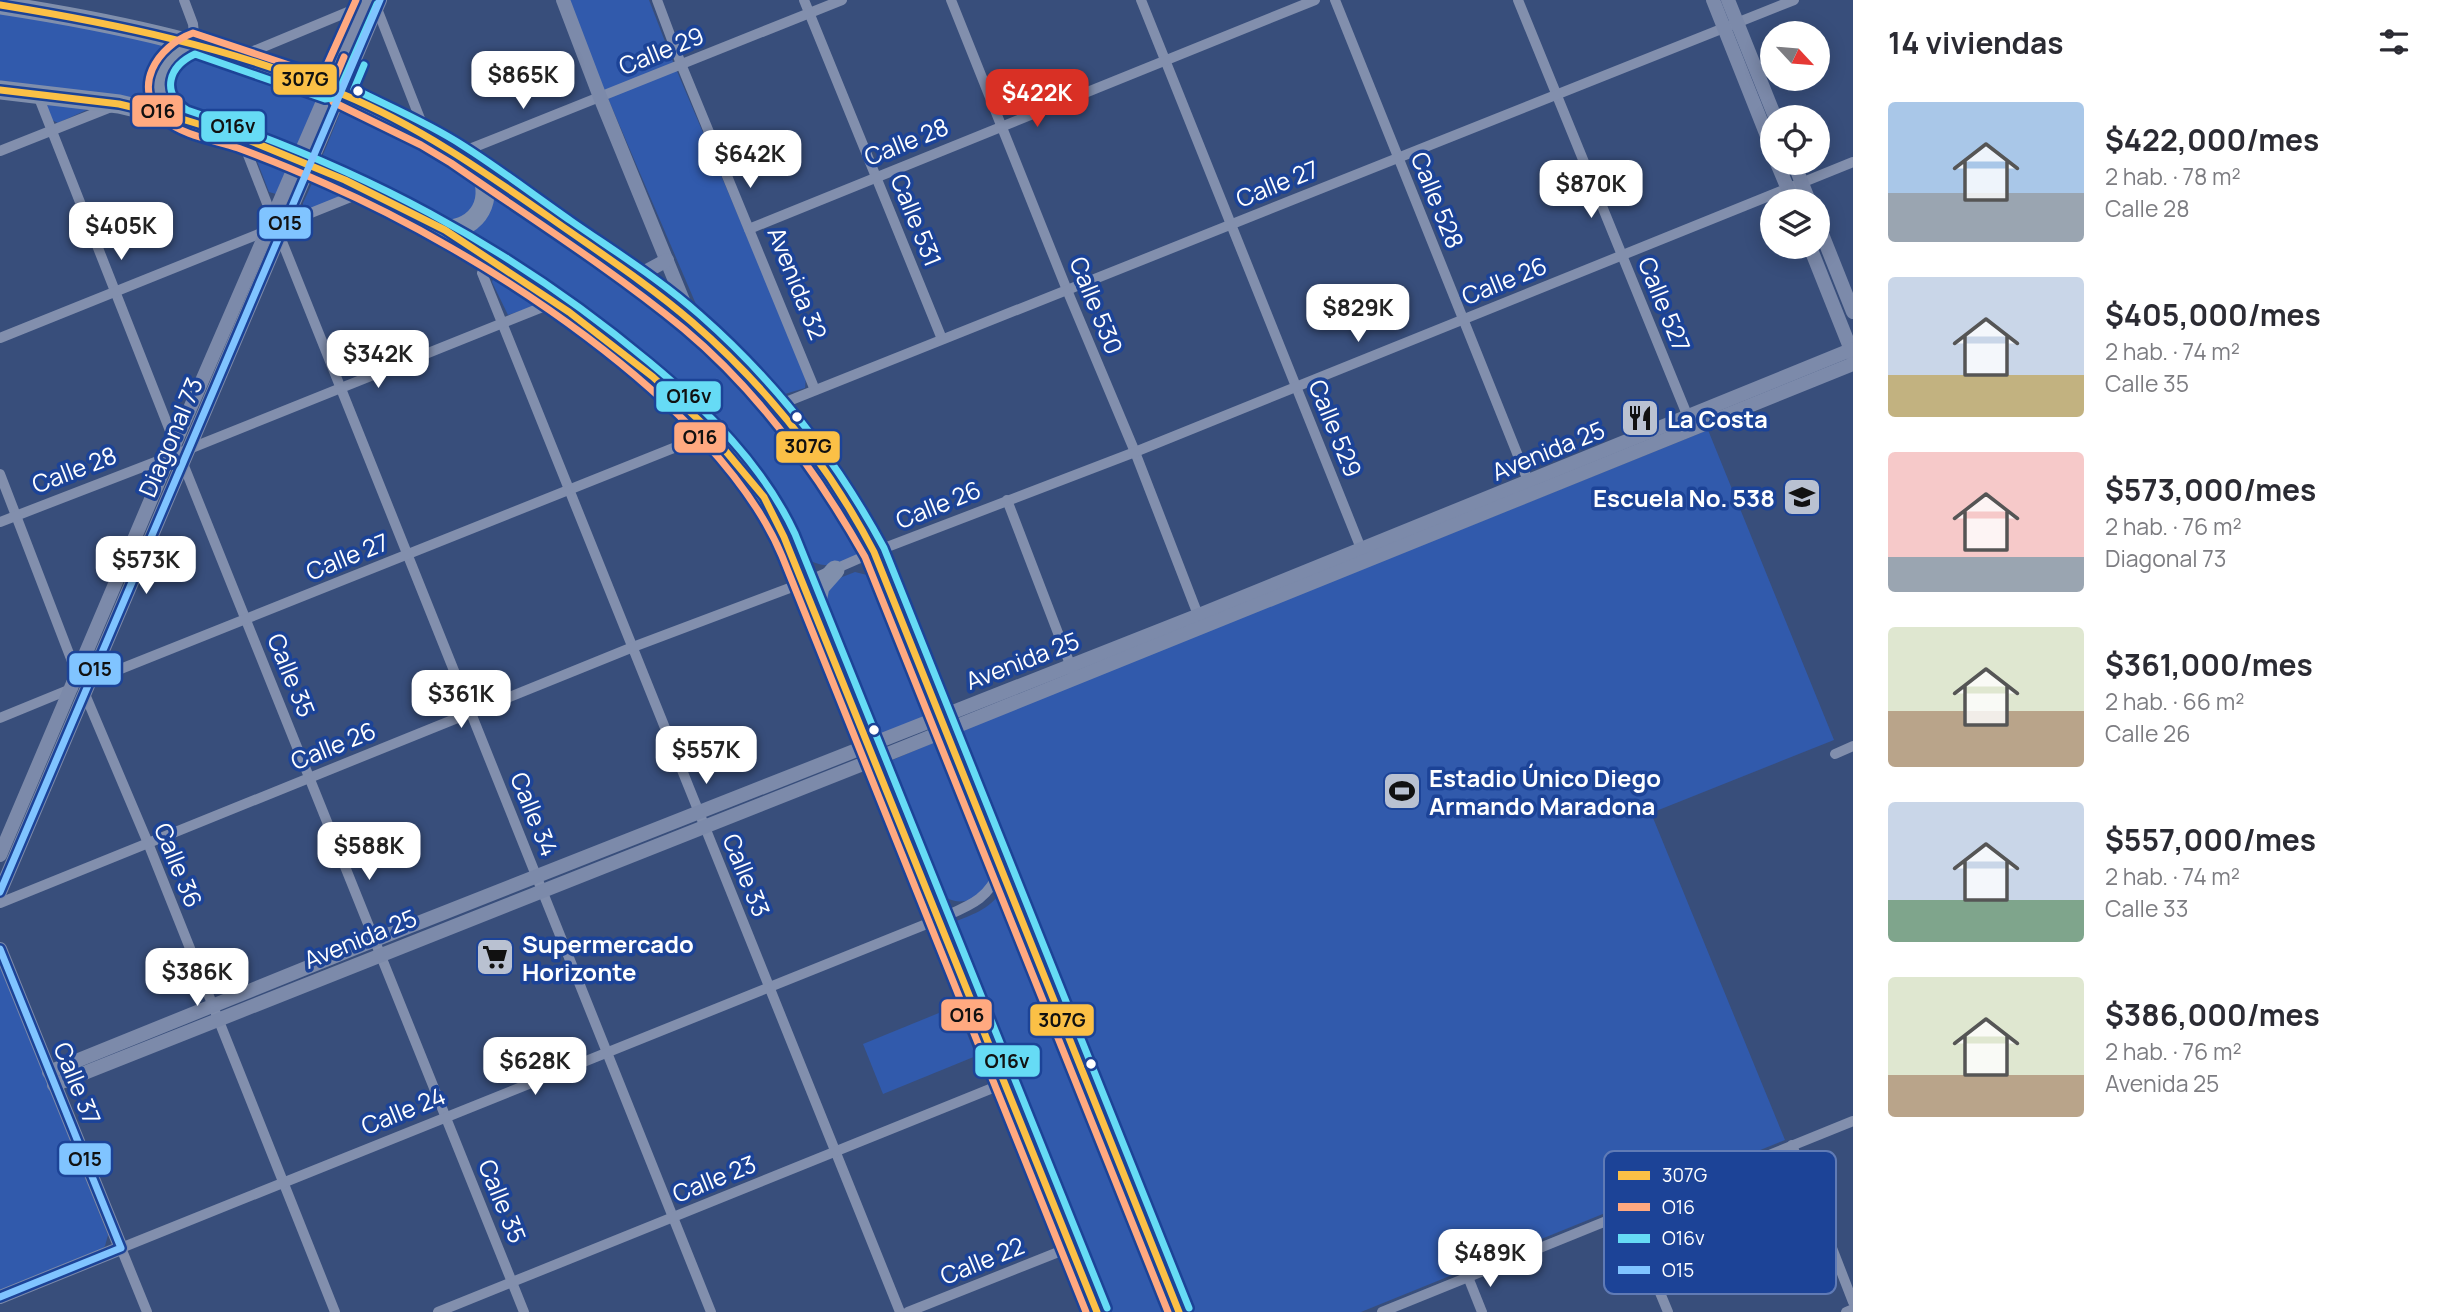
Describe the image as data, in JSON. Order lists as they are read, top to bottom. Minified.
{"streets":{"main road":["Diagonal 73","Avenida 25","Calle 37","Calle 24"],"street":["Calle 29","Calle 28","Calle 27","Calle 528","Calle 531","Calle 26","Avenida 32","Calle 527","Calle 530","Calle 529","Calle 35","Calle 34","Calle 36","Calle 33","Calle 23","Calle 22"]},"crossings":[["Calle 29","Calle 531"],["Calle 29","Avenida 32"],["Calle 28","Calle 531"],["Calle 28","Avenida 32"],["Calle 28","Calle 530"],["Calle 28","Calle 529"],["Calle 28","Diagonal 73"],["Calle 28","Calle 35"],["Calle 28","Calle 34"],["Calle 28","Calle 36"],["Calle 28","Calle 33"],["Calle 27","Calle 528"],["Calle 27","Calle 531"],["Calle 27","Avenida 32"],["Calle 27","Calle 527"],["Calle 27","Calle 530"],["Calle 27","Calle 529"],["Calle 27","Diagonal 73"],["Calle 27","Calle 35"],["Calle 27","Calle 34"],["Calle 27","Calle 36"],["Calle 27","Calle 33"],["Calle 528","Calle 26"],["Calle 528","Avenida 25"],["Calle 26","Calle 527"],["Calle 26","Calle 530"],["Calle 26","Calle 529"],["Calle 26","Calle 35"],["Calle 26","Calle 34"],["Calle 26","Calle 36"],["Calle 26","Calle 33"],["Calle 527","Avenida 25"],["Calle 530","Avenida 25"],["Calle 529","Avenida 25"],["Diagonal 73","Calle 35"],["Diagonal 73","Calle 34"],["Diagonal 73","Calle 36"],["Avenida 25","Calle 35"],["Avenida 25","Calle 34"],["Avenida 25","Calle 36"],["Avenida 25","Calle 33"],["Avenida 25","Calle 37"],["Calle 35","Calle 24"],["Calle 35","Calle 23"],["Calle 34","Calle 24"],["Calle 34","Calle 23"],["Calle 36","Calle 24"],["Calle 33","Calle 24"],["Calle 33","Calle 23"],["Calle 37","Calle 24"]],"places":{"restaurant":["La Costa"],"school or university":["Escuela No. 538"],"sports":["Estadio Único Diego Armando Maradona"],"supermarket":["Supermercado Horizonte"]},"lines":["transit line O16","transit line O15","transit line O16v","transit line 307G"],"legend":["307G","O16","O16v","O15"],"north":"bottom right","page":{"heading":"14 viviendas","price":["$865K","$422K","$642K","$870K","$405K","$829K","$342K","$573K","$361K","$557K","$588K","$386K","$628K","$489K"],"list":[{"name":"$422,000/mes","note":"2 hab. · 78 m² · Calle 28"},{"name":"$405,000/mes","note":"2 hab. · 74 m² · Calle 35"},{"name":"$573,000/mes","note":"2 hab. · 76 m² · Diagonal 73"},{"name":"$361,000/mes","note":"2 hab. · 66 m² · Calle 26"},{"name":"$557,000/mes","note":"2 hab. · 74 m² · Calle 33"},{"name":"$386,000/mes","note":"2 hab. · 76 m² · Avenida 25"}]}}
